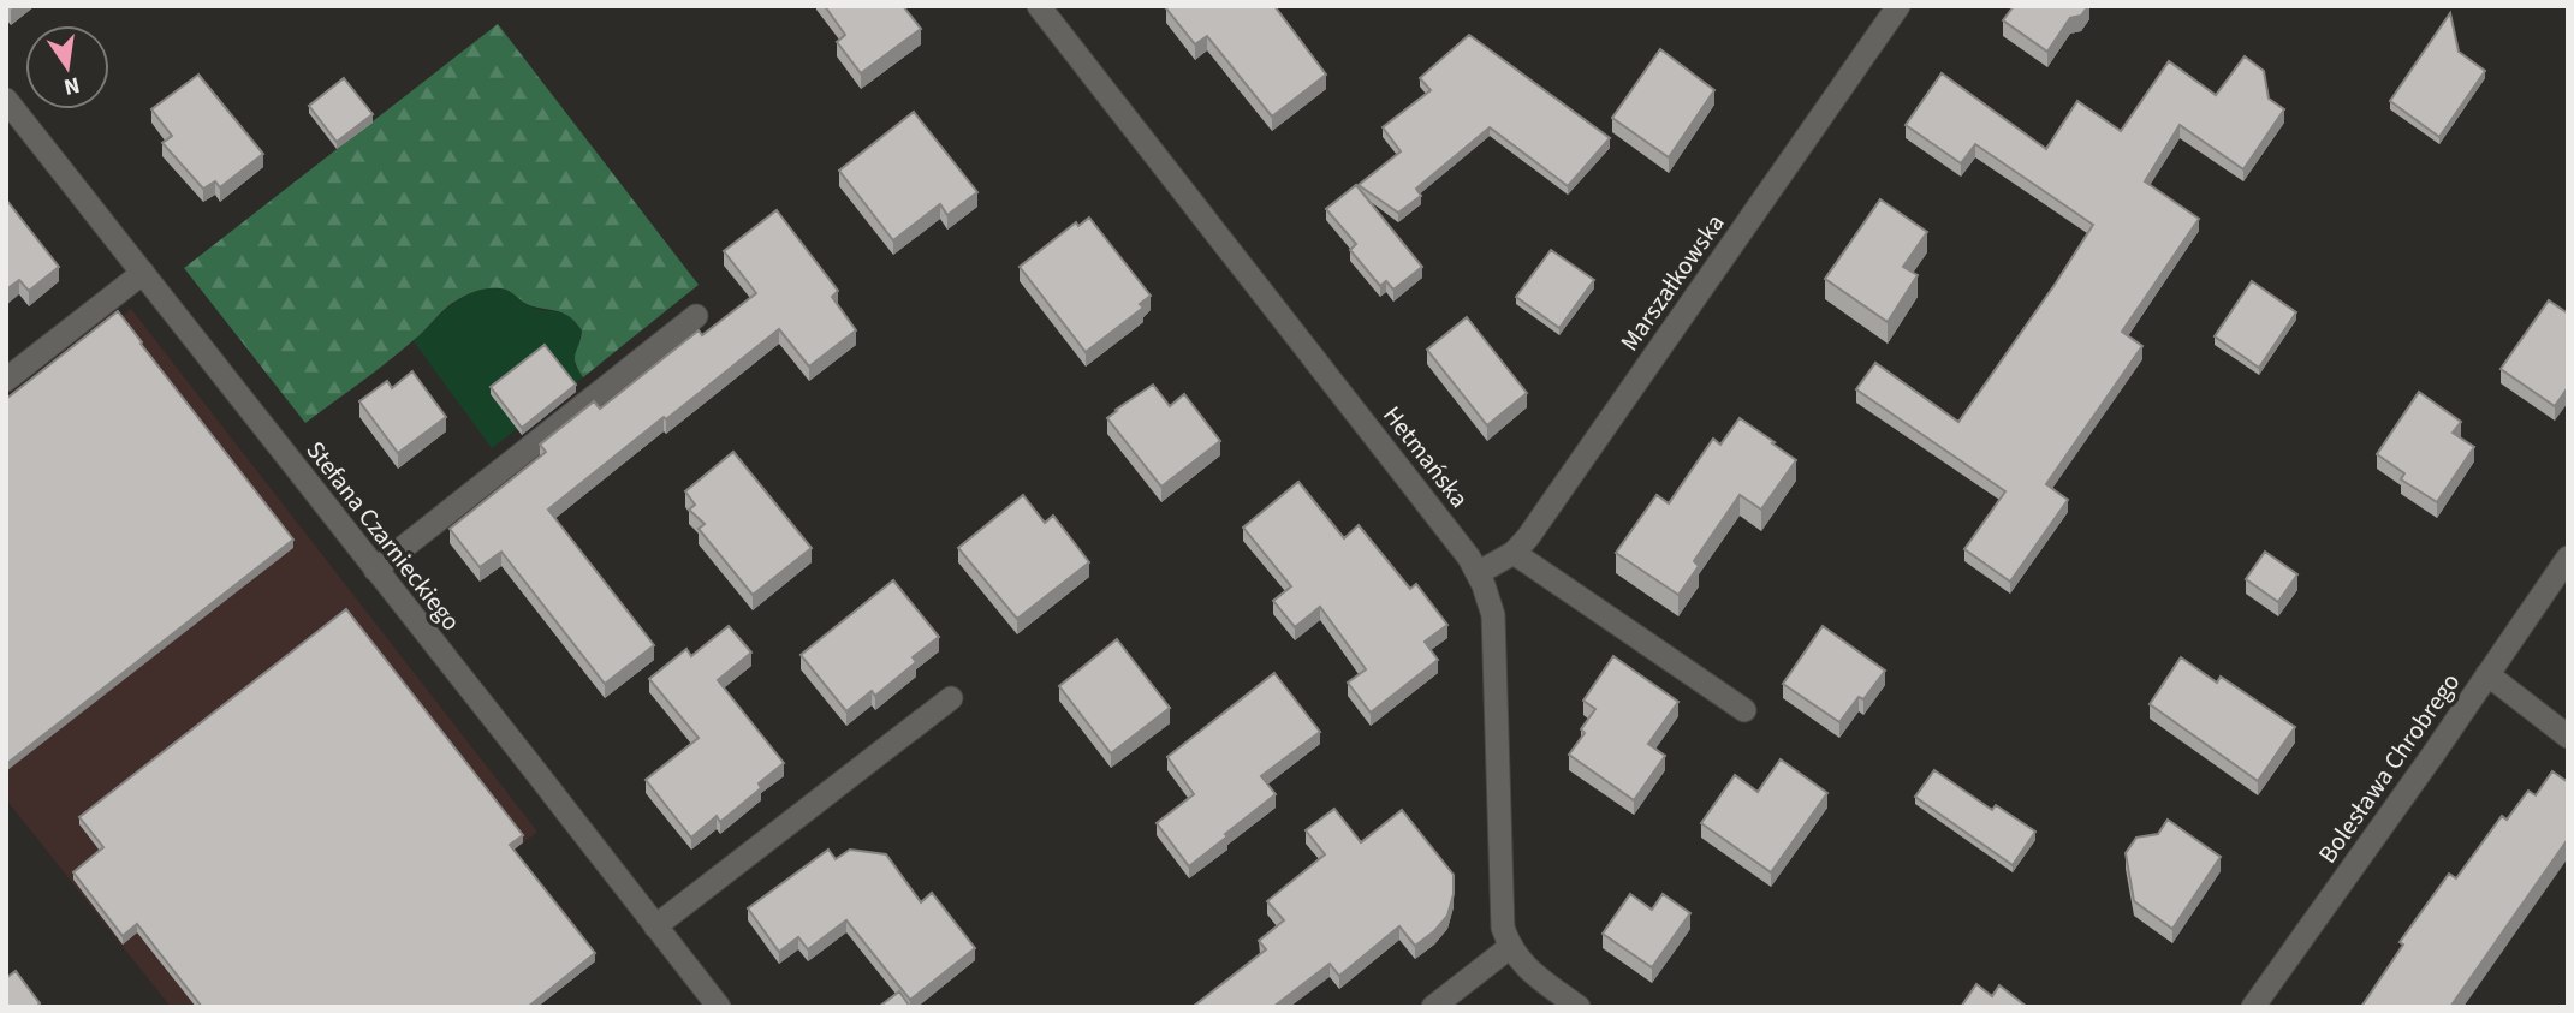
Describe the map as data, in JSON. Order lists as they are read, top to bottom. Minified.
{"streets":{"street":["Marszałkowska","Hetmańska","Stefana Czarnieckiego","Bolesława Chrobrego"]},"crossings":[["Marszałkowska","Hetmańska"]],"north":"bottom"}
